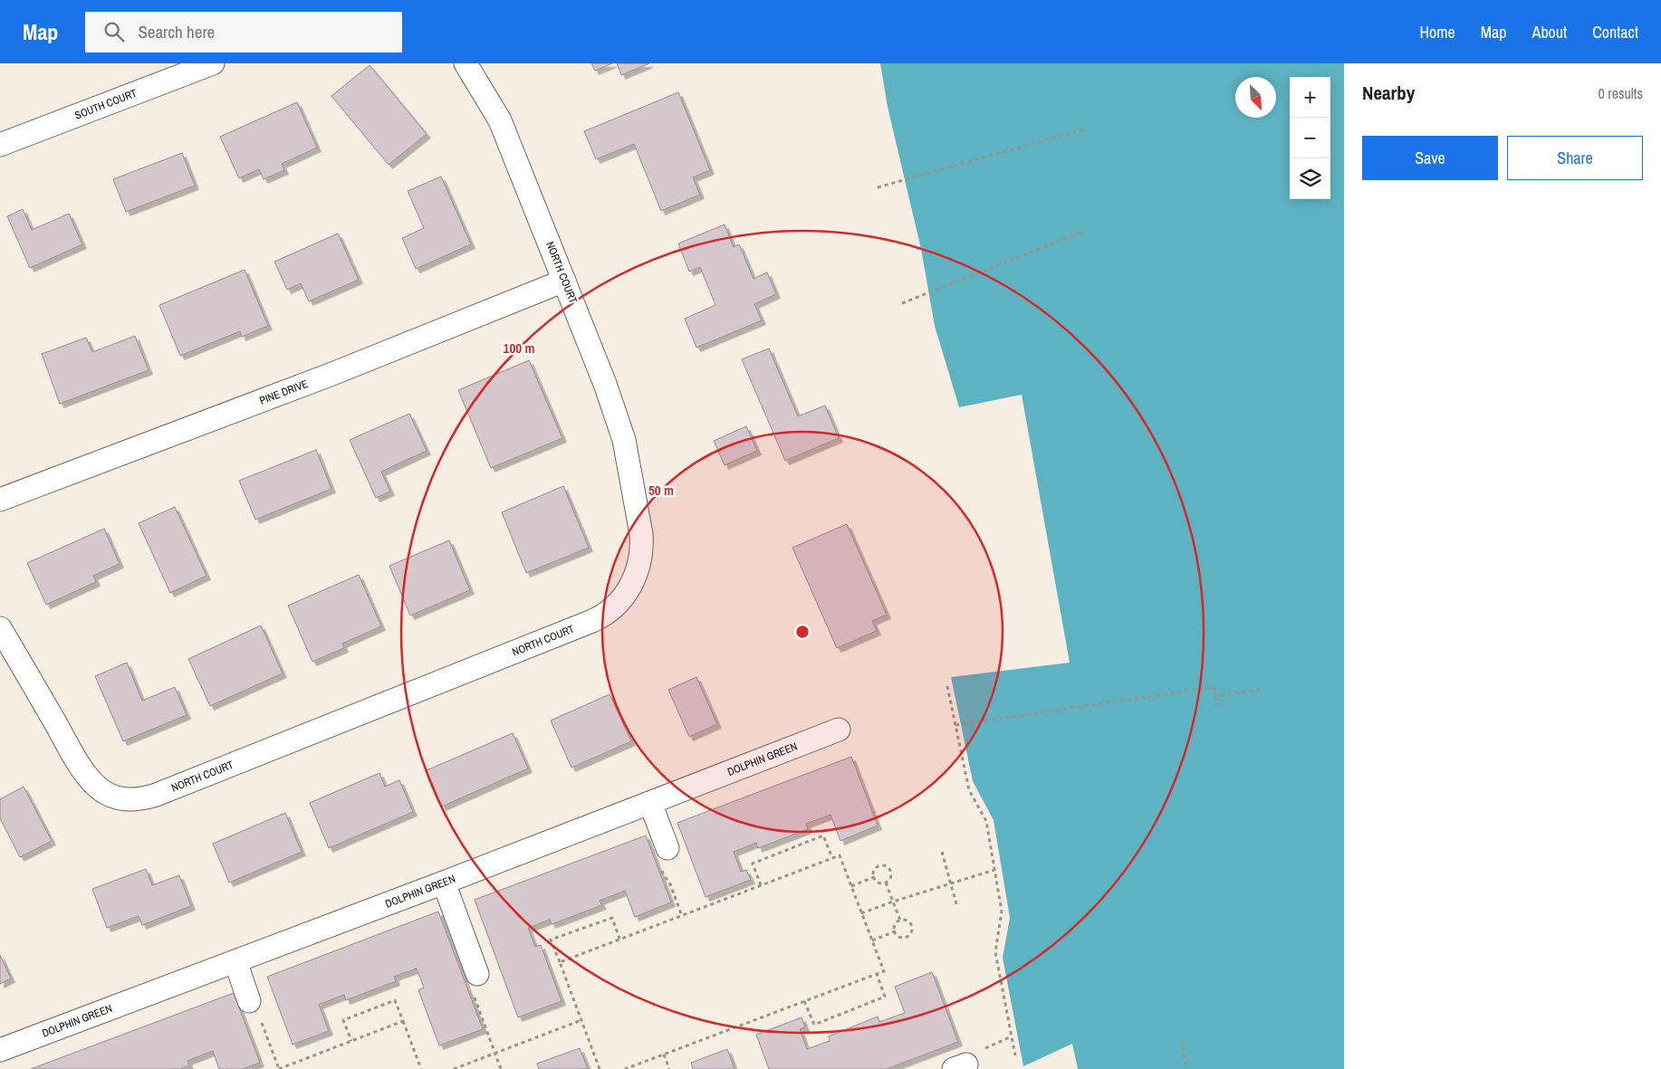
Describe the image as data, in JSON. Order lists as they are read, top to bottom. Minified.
{"streets":{"street":["SOUTH COURT","NORTH COURT","PINE DRIVE","DOLPHIN GREEN"]},"crossings":[["NORTH COURT","PINE DRIVE"]],"north":"bottom right","page":{"header":"Map","search":"Search here","nav":["Home","Map","About","Contact"],"heading":["Nearby","0 results"],"map_buttons":["+","−"],"buttons":["Save","Share"]},"rings":["100 m","50 m"]}
